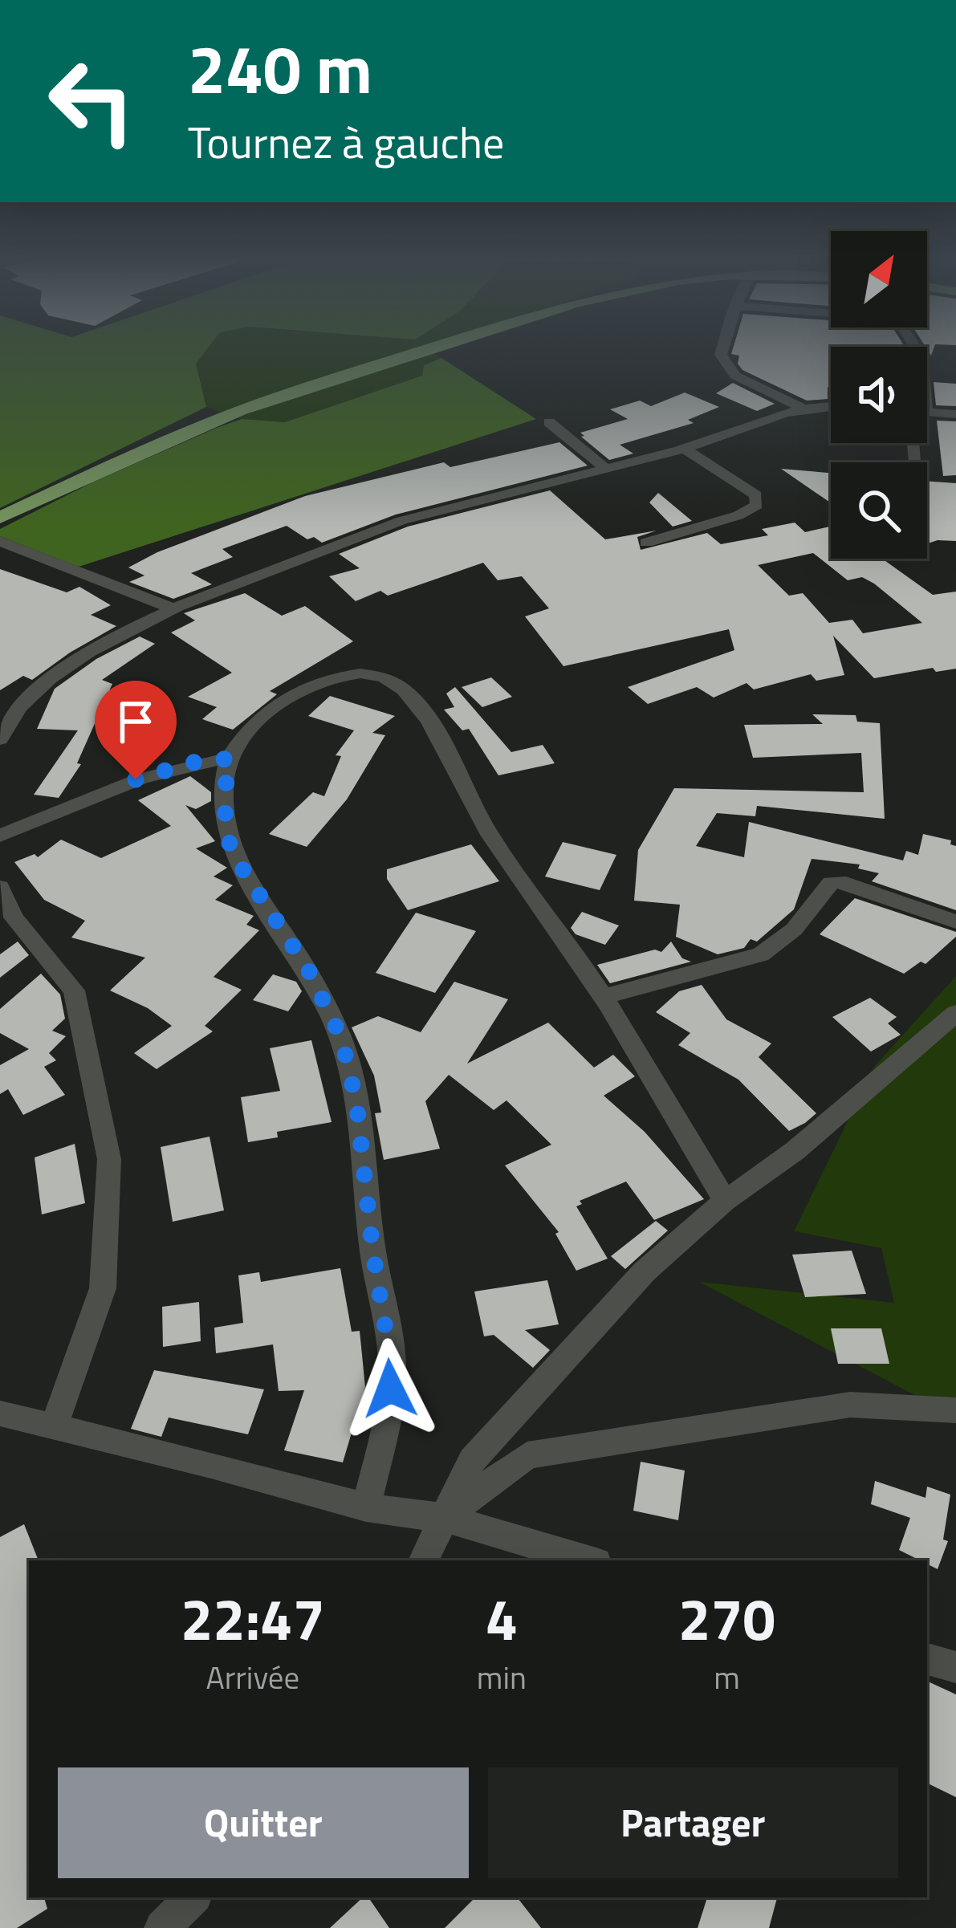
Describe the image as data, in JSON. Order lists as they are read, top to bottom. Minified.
{"north":"top right","page":{"turn":["240 m","Tournez à gauche"],"eta":["22:47","Arrivée","4","min","270","m"],"buttons":["Quitter","Partager"]}}
